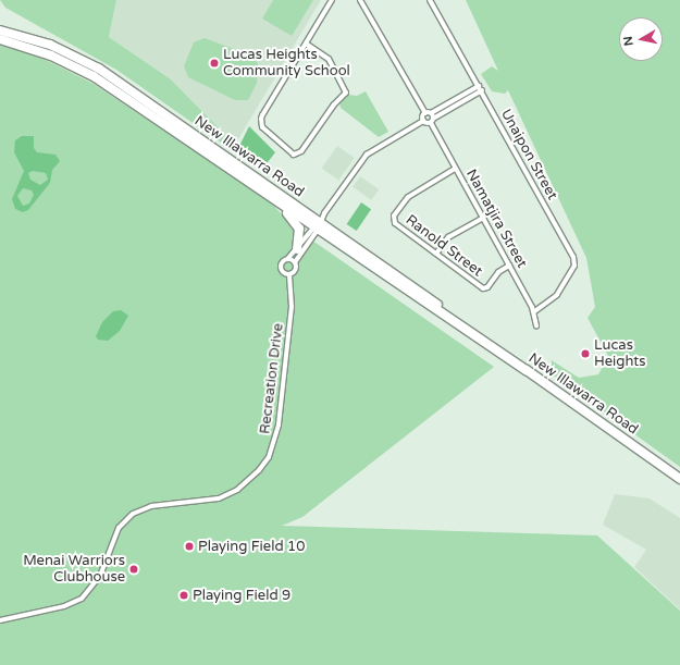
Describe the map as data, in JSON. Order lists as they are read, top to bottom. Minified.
{"streets":{"highway":["New Illawarra Road"],"street":["Unaipon Street","Namatjira Street","Ranold Street","Recreation Drive"]},"crossings":[["Unaipon Street","Namatjira Street"],["Namatjira Street","Ranold Street"]],"places":["Lucas Heights Community School","Lucas Heights","Playing Field 10","Menai Warriors Clubhouse","Playing Field 9"],"north":"left"}
